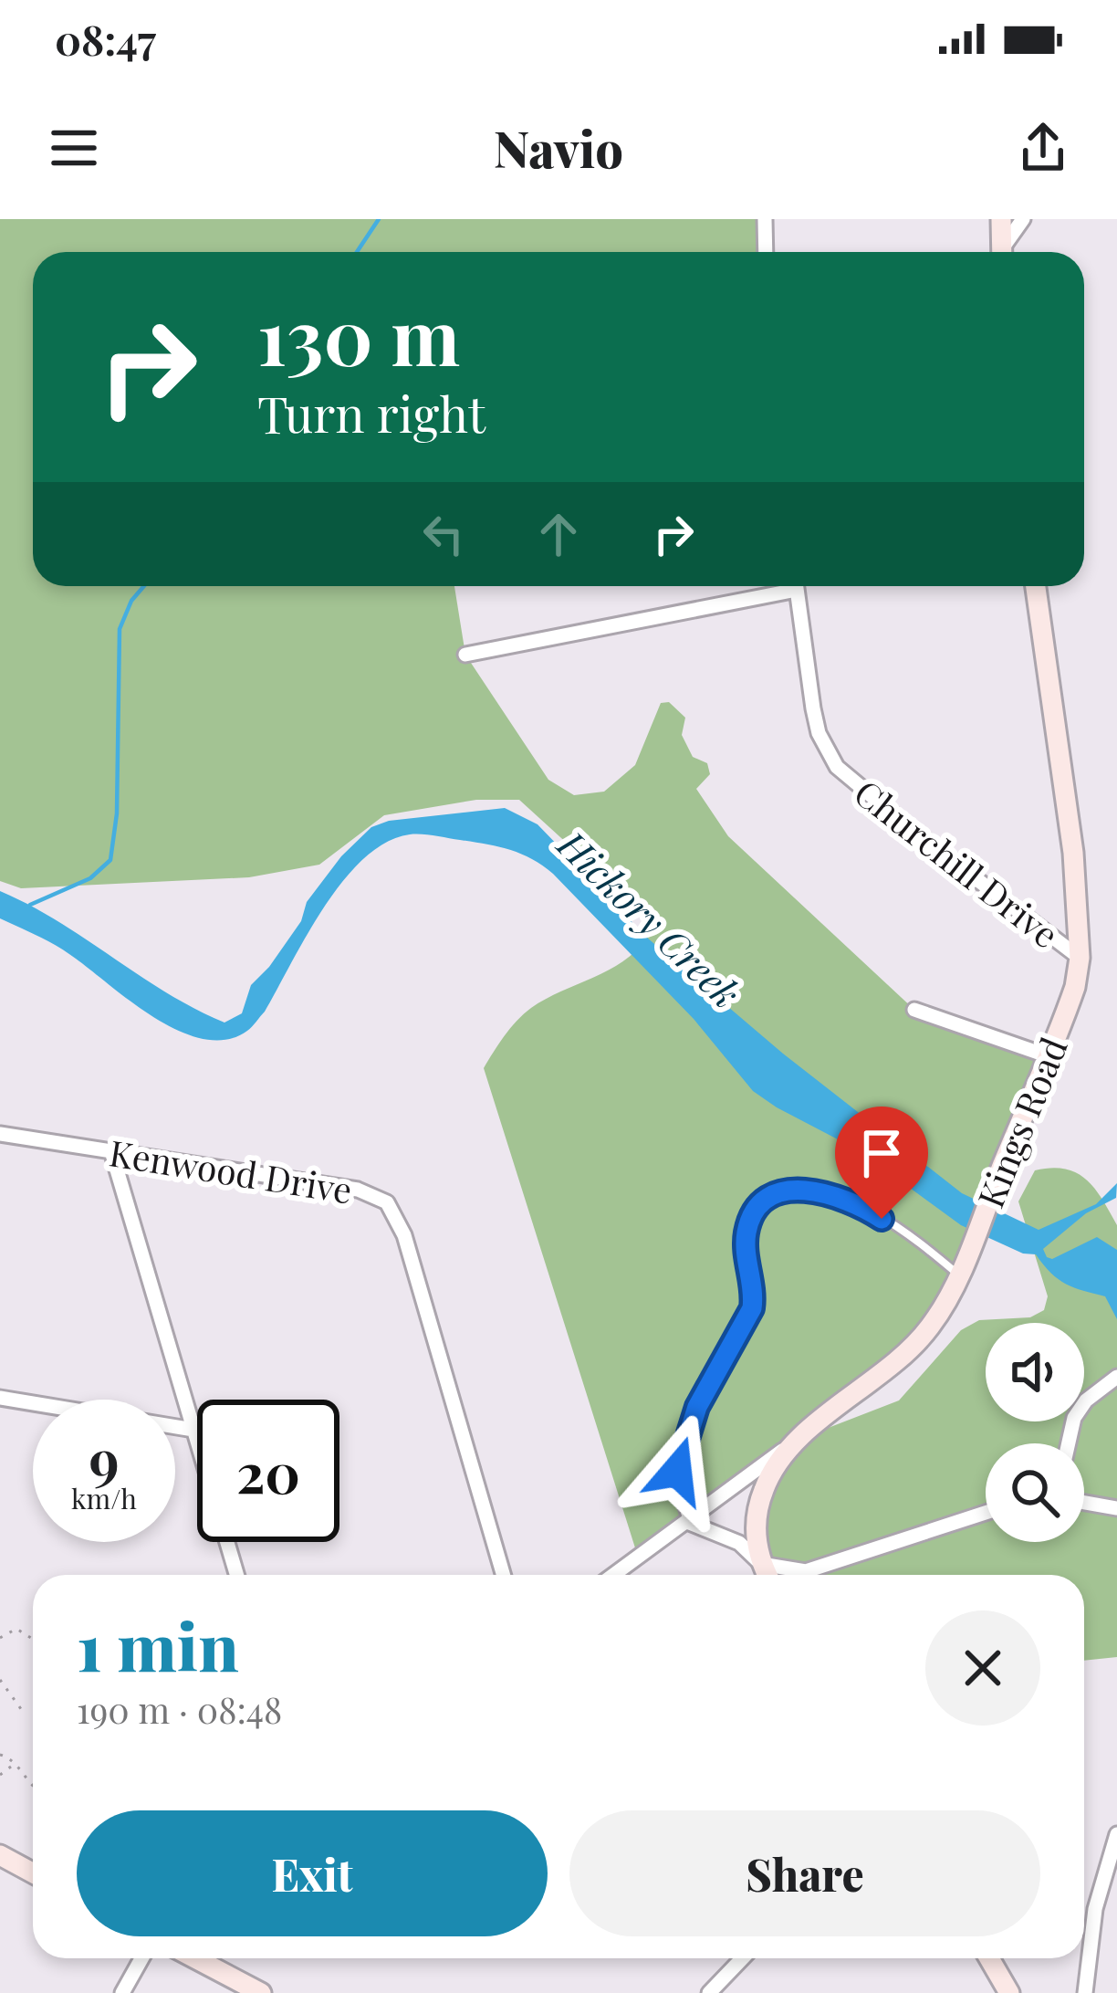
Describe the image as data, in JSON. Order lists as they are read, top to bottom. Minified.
{"streets":{"street":["Churchill Drive","Kings Road","Kenwood Drive"]},"crossings":[["Churchill Drive","Kings Road"]],"water":["Hickory Creek"],"page":{"status":"08:47","header":"Navio","turn":["130 m","Turn right"],"speed":"9 km/h","limit":"20","heading":["1 min","190 m · 08:48"],"buttons":["Exit","Share"]}}
